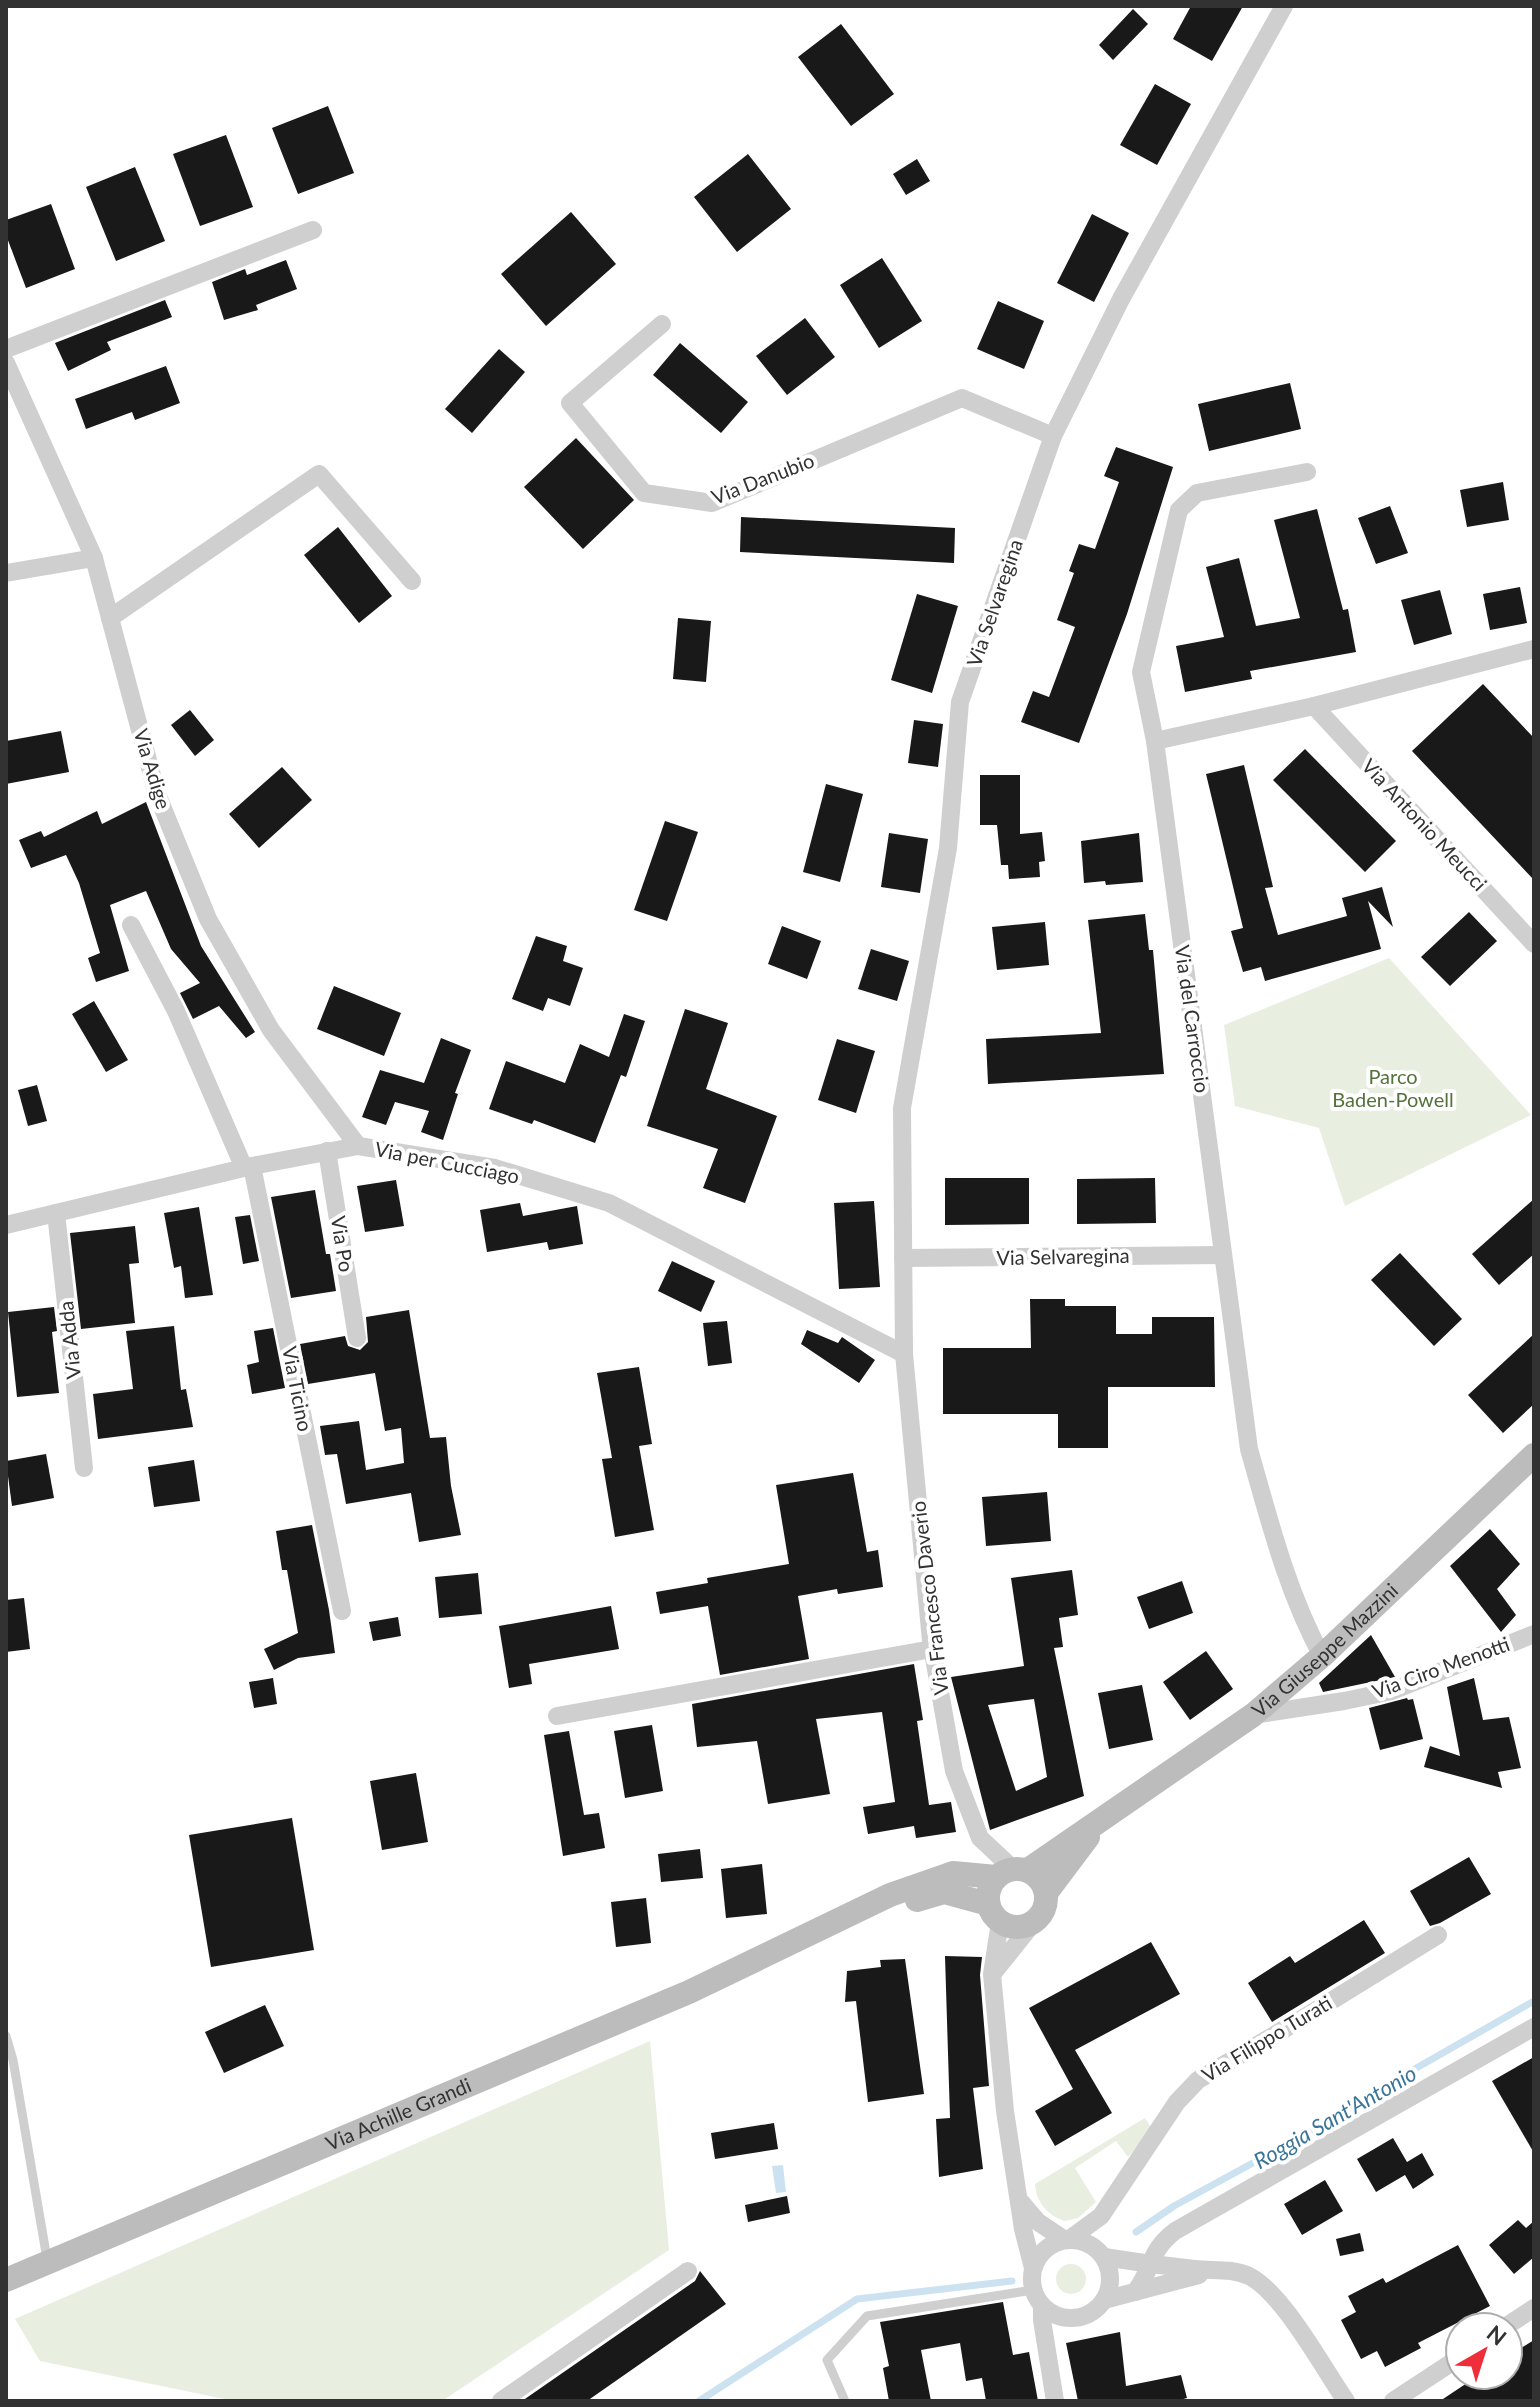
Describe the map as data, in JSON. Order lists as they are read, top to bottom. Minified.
{"streets":{"main road":["Via Giuseppe Mazzini","Via Achille Grandi"],"street":["Via Danubio","Via Selvaregina","Via Adige","Via Antonio Meucci","Via del Carroccio","Via per Cucciago","Via Po","Via Adda","Via Ticino","Via Francesco Daverio","Via Ciro Menotti","Via Filippo Turati"]},"crossings":[["Via Danubio","Via Selvaregina"],["Via Selvaregina","Via del Carroccio"],["Via Selvaregina","Via per Cucciago"],["Via Selvaregina","Via Francesco Daverio"],["Via Adige","Via per Cucciago"],["Via del Carroccio","Via Giuseppe Mazzini"],["Via per Cucciago","Via Po"],["Via per Cucciago","Via Adda"],["Via per Cucciago","Via Ticino"],["Via per Cucciago","Via Francesco Daverio"],["Via Francesco Daverio","Via Giuseppe Mazzini"],["Via Francesco Daverio","Via Achille Grandi"],["Via Giuseppe Mazzini","Via Ciro Menotti"],["Via Giuseppe Mazzini","Via Achille Grandi"]],"water":["Roggia Sant'Antonio"],"parks":["Parco Baden-Powell"],"north":"top right"}
